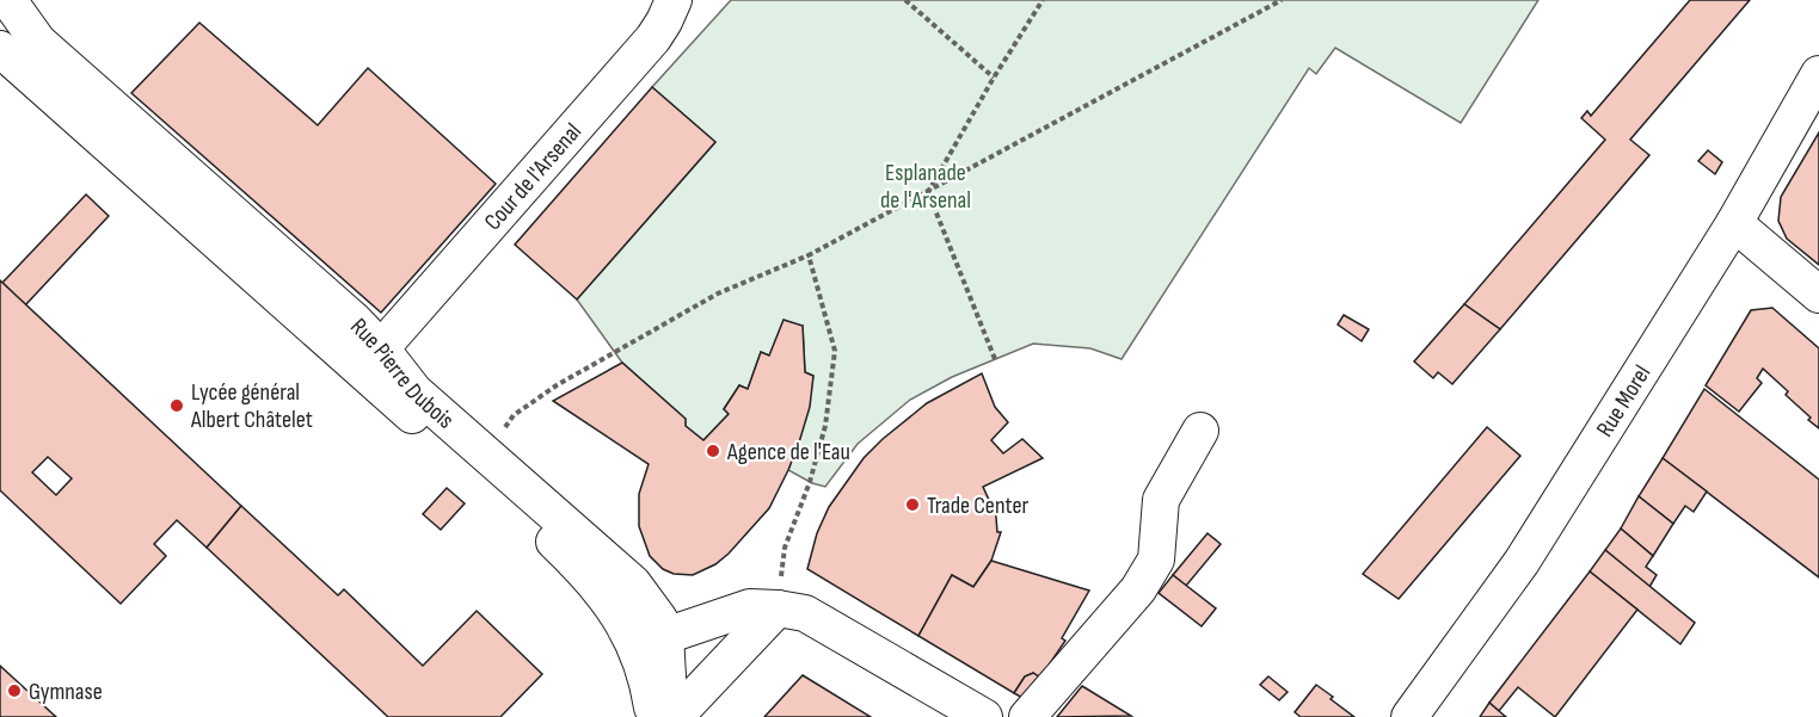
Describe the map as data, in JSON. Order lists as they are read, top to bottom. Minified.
{"streets":{"street":["Cour de l'Arsenal","Rue Pierre Dubois","Rue Morel"]},"crossings":[["Cour de l'Arsenal","Rue Pierre Dubois"]],"parks":["Esplanade de l'Arsenal"],"places":["Lycée général Albert Châtelet","Agence de l'Eau","Trade Center","Gymnase"]}
